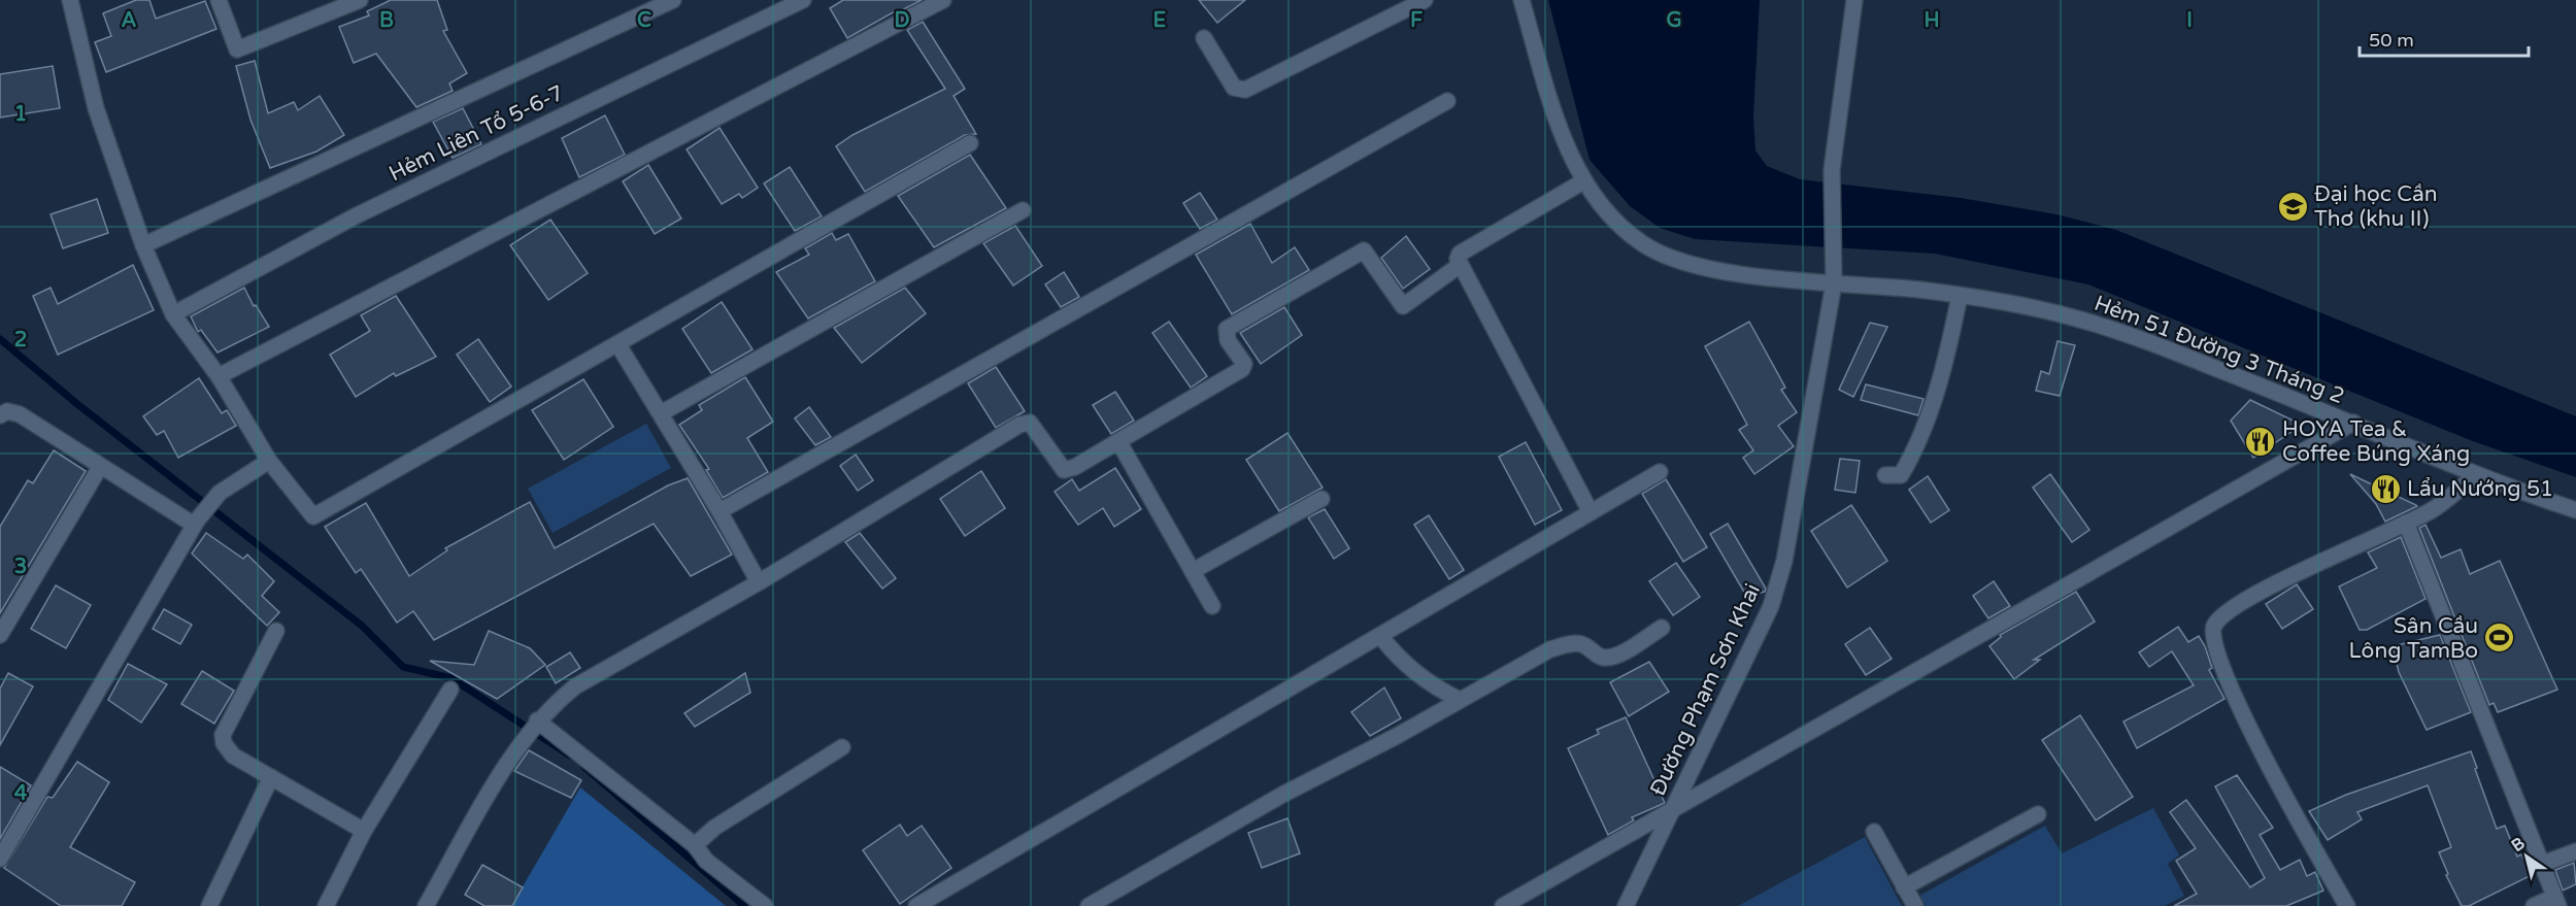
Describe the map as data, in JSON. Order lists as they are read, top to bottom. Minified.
{"streets":{"street":["Hẻm Liên Tổ 5-6-7","Hẻm 51 Đường 3 Tháng 2","Đường Phạm Sơn Khai"]},"crossings":[["Hẻm 51 Đường 3 Tháng 2","Đường Phạm Sơn Khai"]],"places":{"school or university":["Đại học Cần Thơ (khu II)"],"restaurant":["HOYA Tea & Coffee Búng Xáng","Lẩu Nướng 51"],"sports":["Sân Cầu Lông TamBo"]},"scale_bar":"50 m","north":"top left","grid":{"columns":["A","B","C","D","E","F","G","H","I"],"rows":["1","2","3","4"]}}
